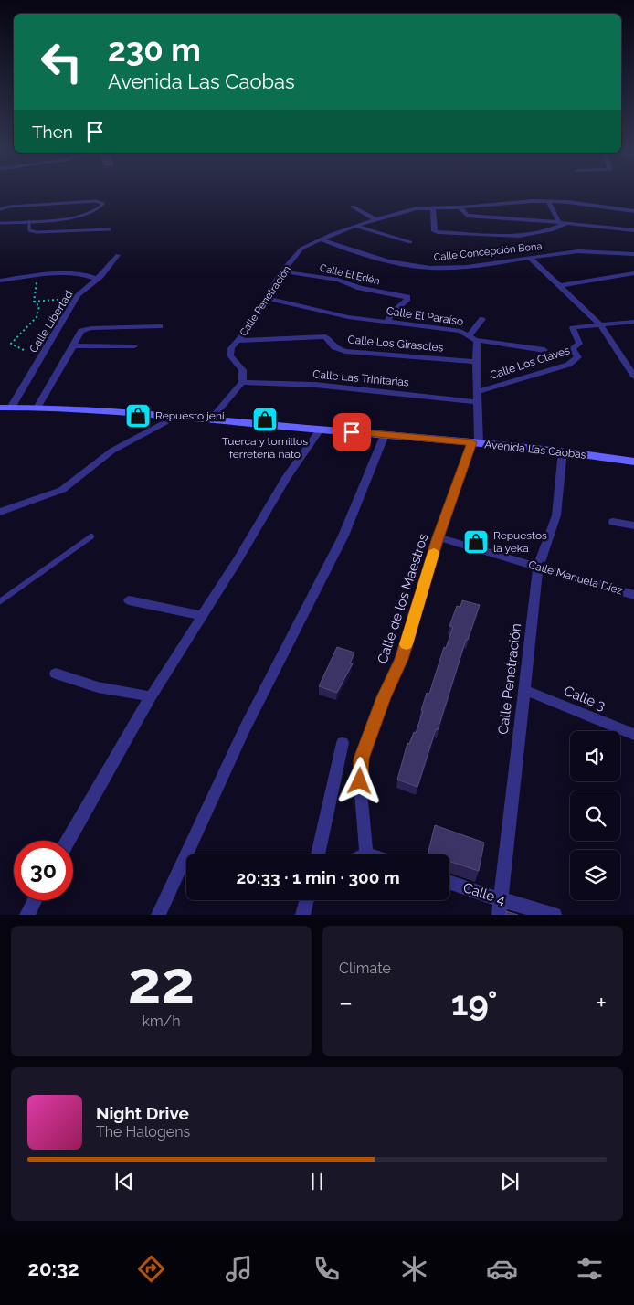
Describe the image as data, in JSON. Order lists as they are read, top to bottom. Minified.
{"streets":{"street":["Calle Concepción Bona","Calle El Edén","Calle Penetración","Calle El Paraíso","Calle Libertad","Calle Los Girasoles","Calle Los Claves","Calle Las Trinitarias","Avenida Las Caobas","Calle Manuela Díez","Calle de los Maestros","Calle 3","Calle 4"]},"crossings":[["Calle Concepción Bona","Calle Penetración"],["Calle El Edén","Calle Penetración"],["Calle El Edén","Calle El Paraíso"],["Calle Penetración","Calle El Paraíso"],["Calle Penetración","Calle Los Girasoles"],["Calle Penetración","Calle Las Trinitarias"],["Calle Penetración","Avenida Las Caobas"],["Calle Penetración","Calle Manuela Díez"],["Calle Penetración","Calle 3"],["Calle Penetración","Calle 4"],["Calle Libertad","Avenida Las Caobas"],["Avenida Las Caobas","Calle de los Maestros"],["Calle Manuela Díez","Calle de los Maestros"]],"places":{"shop":["Repuesto jeni","Tuerca y tornillos ferretería nato","Repuestos la yeka"]},"page":{"turn":["230 m","Avenida Las Caobas"],"then":"Then","limit":"30","trip":"20:33 · 1 min · 300 m","tile":[["22","km/h"],"Climate"],"heat":["−","19°","+"],"song":["Night Drive","The Halogens"],"tabs":"20:32"}}
